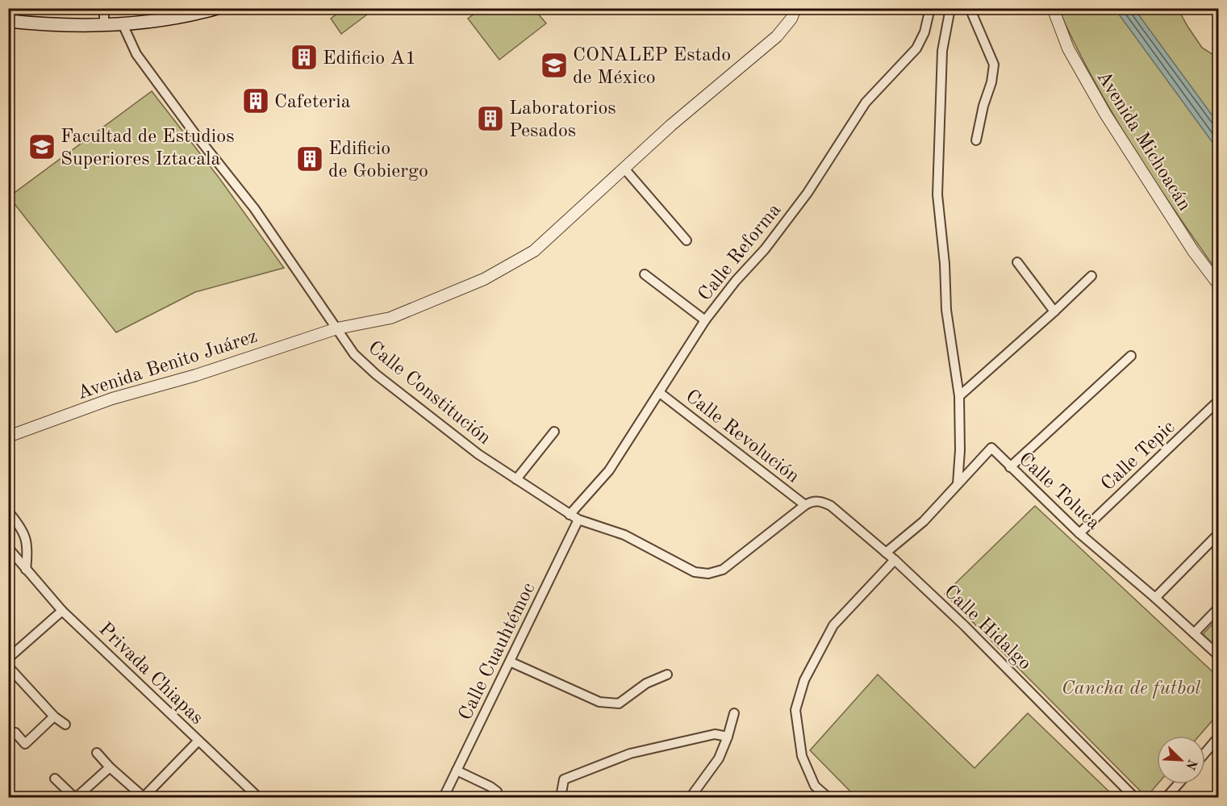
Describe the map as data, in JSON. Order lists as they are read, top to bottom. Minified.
{"streets":{"street":["Avenida Michoacán","Calle Reforma","Avenida Benito Juárez","Calle Constitución","Calle Revolución","Calle Tepic","Calle Toluca","Calle Hidalgo","Calle Cuauhtémoc","Privada Chiapas"]},"crossings":[["Calle Reforma","Calle Constitución"],["Calle Reforma","Calle Revolución"],["Avenida Benito Juárez","Calle Constitución"],["Calle Constitución","Calle Revolución"],["Calle Constitución","Calle Hidalgo"],["Calle Constitución","Calle Cuauhtémoc"],["Calle Revolución","Calle Hidalgo"],["Calle Tepic","Calle Toluca"],["Calle Toluca","Calle Hidalgo"]],"parks":["Cancha de futbol"],"places":{"building":["Edificio A1","Cafeteria","Laboratorios Pesados","Edificio de Gobiergo"],"school or university":["CONALEP Estado de México","Facultad de Estudios Superiores Iztacala"]},"north":"bottom right"}
